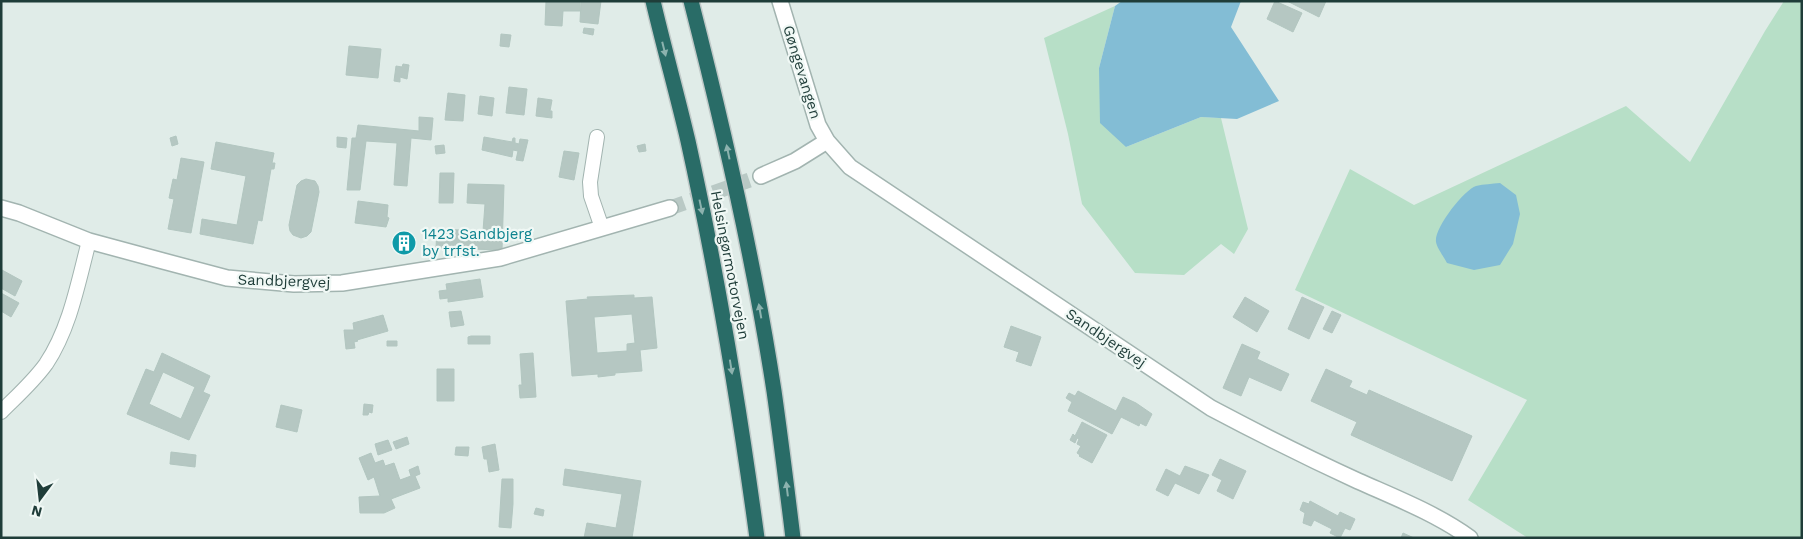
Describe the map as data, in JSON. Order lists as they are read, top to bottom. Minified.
{"streets":{"highway":["Helsingørmotorvejen"],"street":["Gøngevangen","Sandbjergvej"]},"crossings":[["Gøngevangen","Sandbjergvej"]],"places":{"building":["1423 Sandbjerg by trfst."]},"north":"bottom"}
